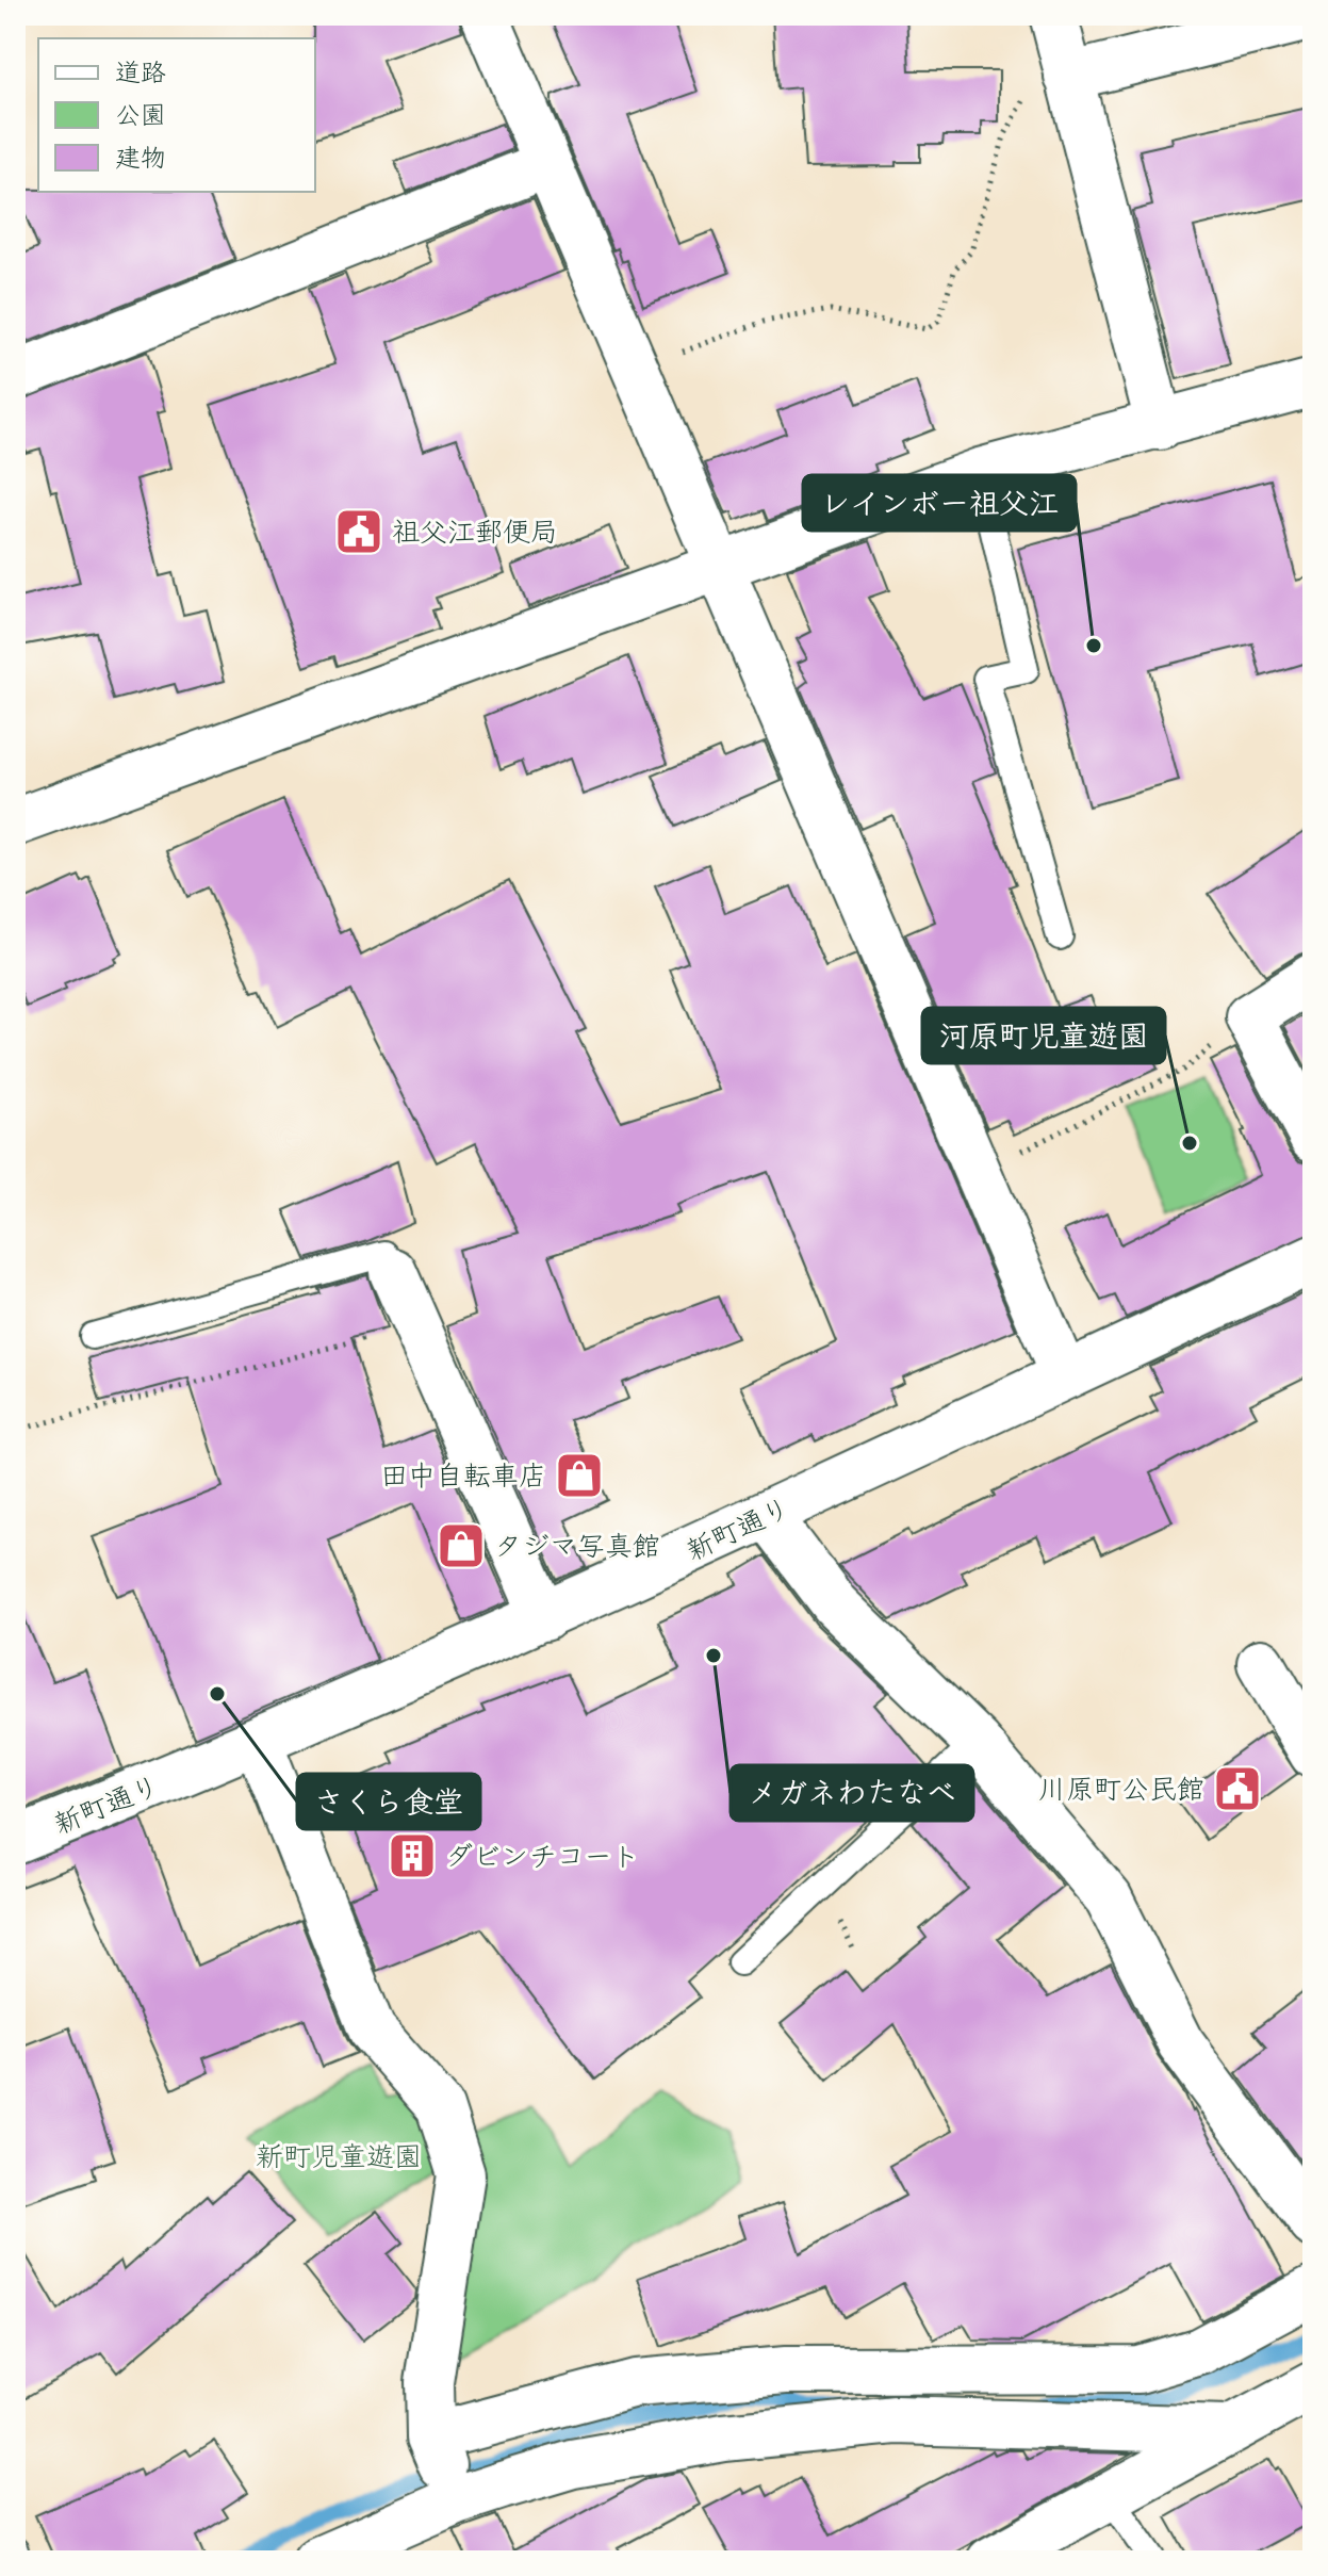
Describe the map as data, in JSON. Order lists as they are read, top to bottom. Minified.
{"streets":{"street":["新町通り"]},"parks":["新町児童遊園"],"places":{"public building":["祖父江郵便局","川原町公民館"],"other":["レインボー祖父江","河原町児童遊園","メガネわたなべ","さくら食堂"],"shop":["田中自転車店","タジマ写真館"],"building":["ダビンチコート"]},"legend":["道路","公園","建物"]}
